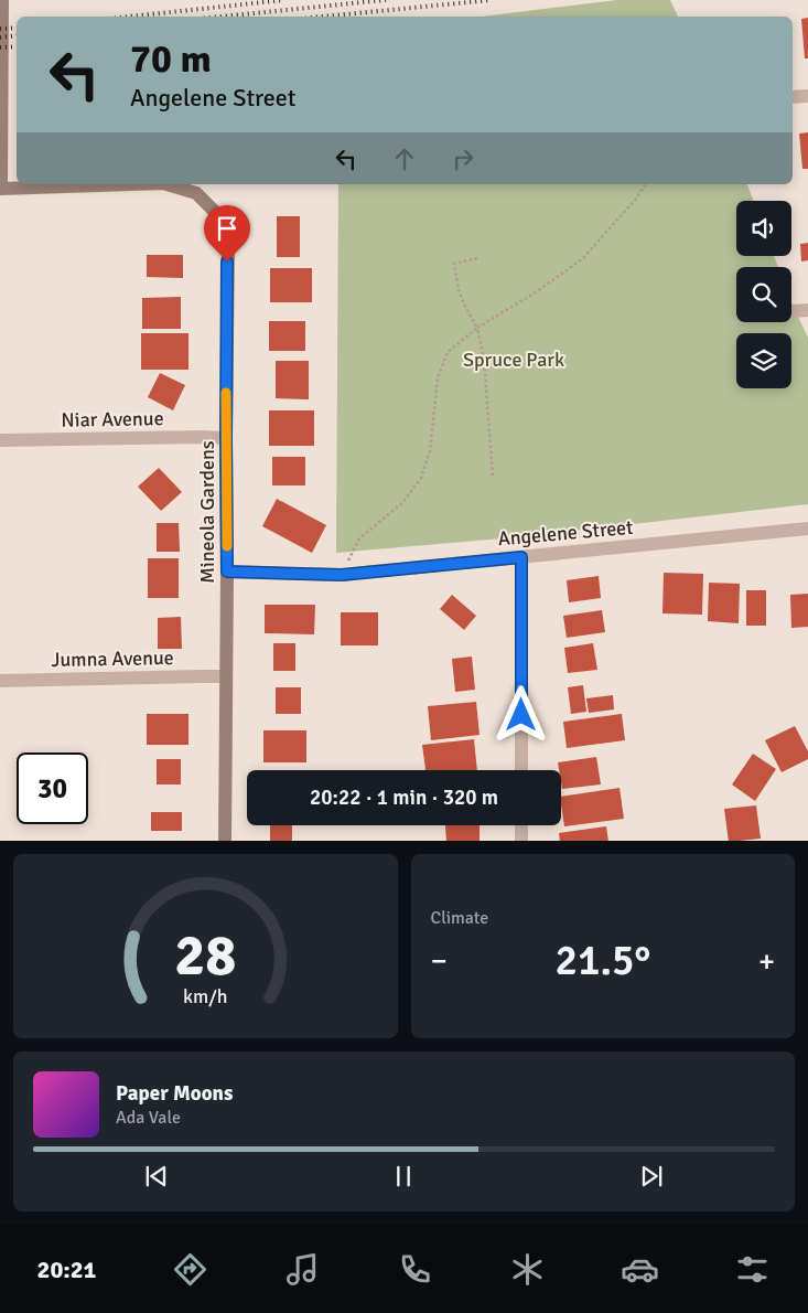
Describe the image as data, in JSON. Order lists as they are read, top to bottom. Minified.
{"streets":{"street":["Niar Avenue","Mineola Gardens","Angelene Street","Jumna Avenue"]},"crossings":[["Niar Avenue","Mineola Gardens"],["Mineola Gardens","Angelene Street"],["Mineola Gardens","Jumna Avenue"]],"parks":["Spruce Park"],"page":{"turn":["70 m","Angelene Street"],"limit":"30","trip":"20:22 · 1 min · 320 m","tile":"Climate","heat":["−","21.5°","+"],"song":["Paper Moons","Ada Vale"],"tabs":"20:21","gauge":["28","km/h"]}}
